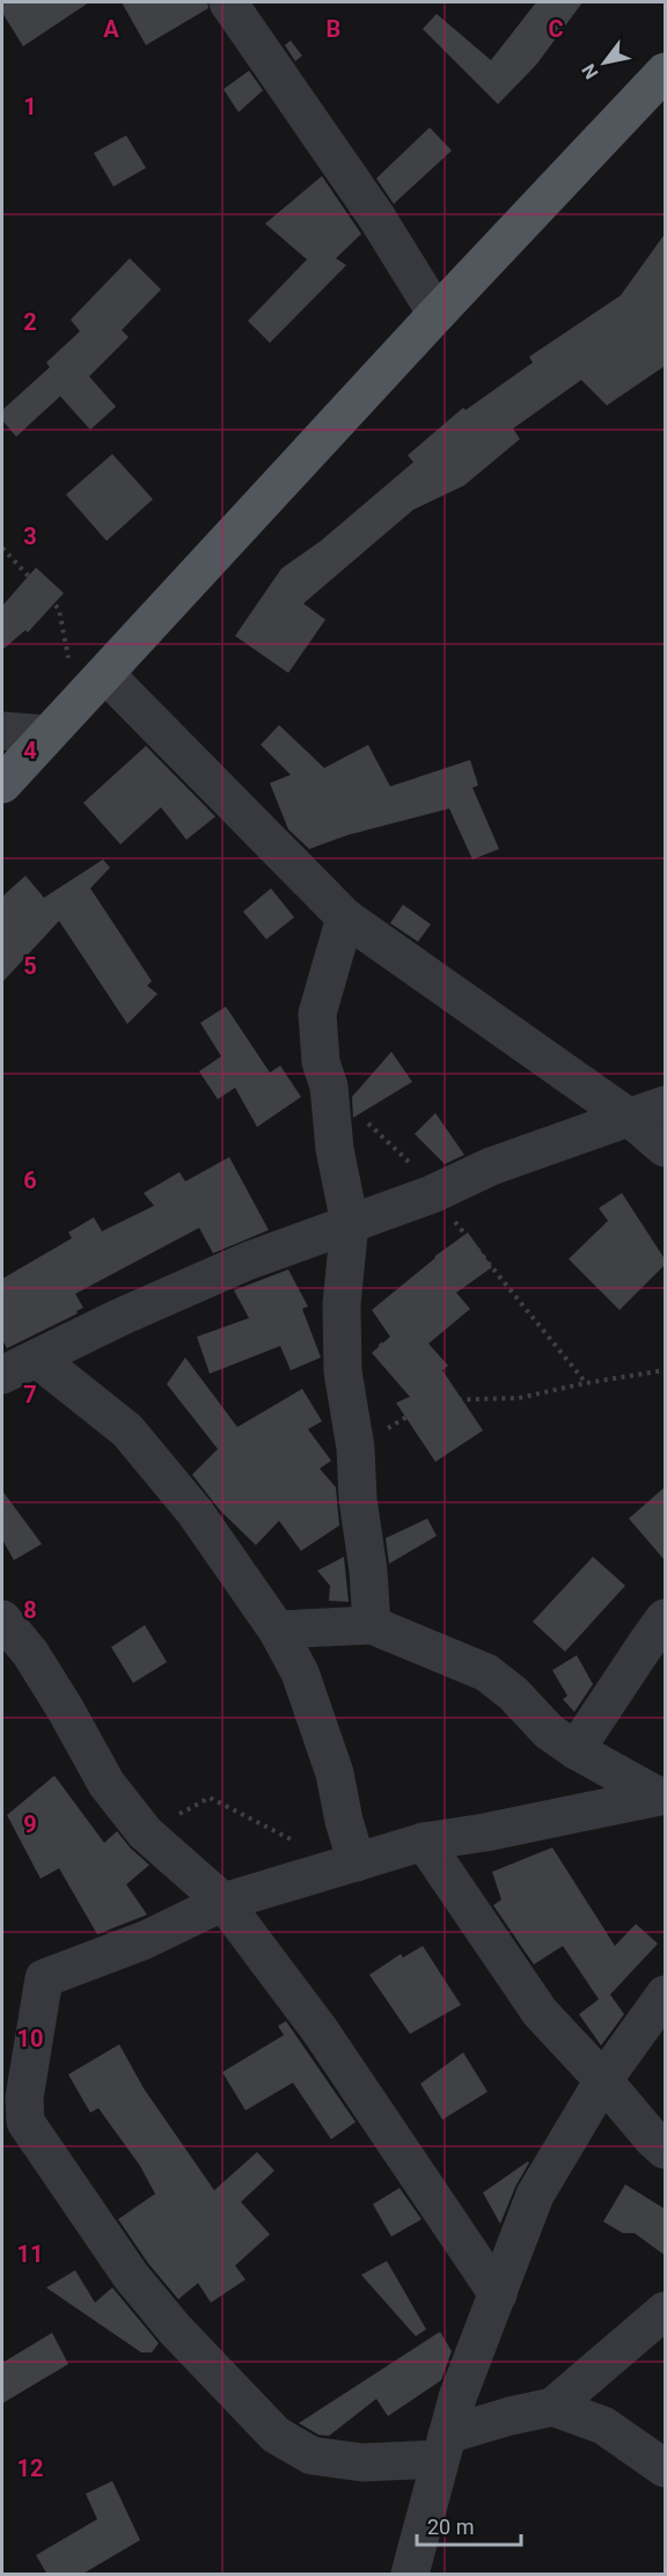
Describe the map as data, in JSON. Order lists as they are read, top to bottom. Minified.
{"scale_bar":"20 m","north":"bottom left","grid":{"columns":["A","B","C"],"rows":["1","2","3","4","5","6","7","8","9","10","11","12"]}}
